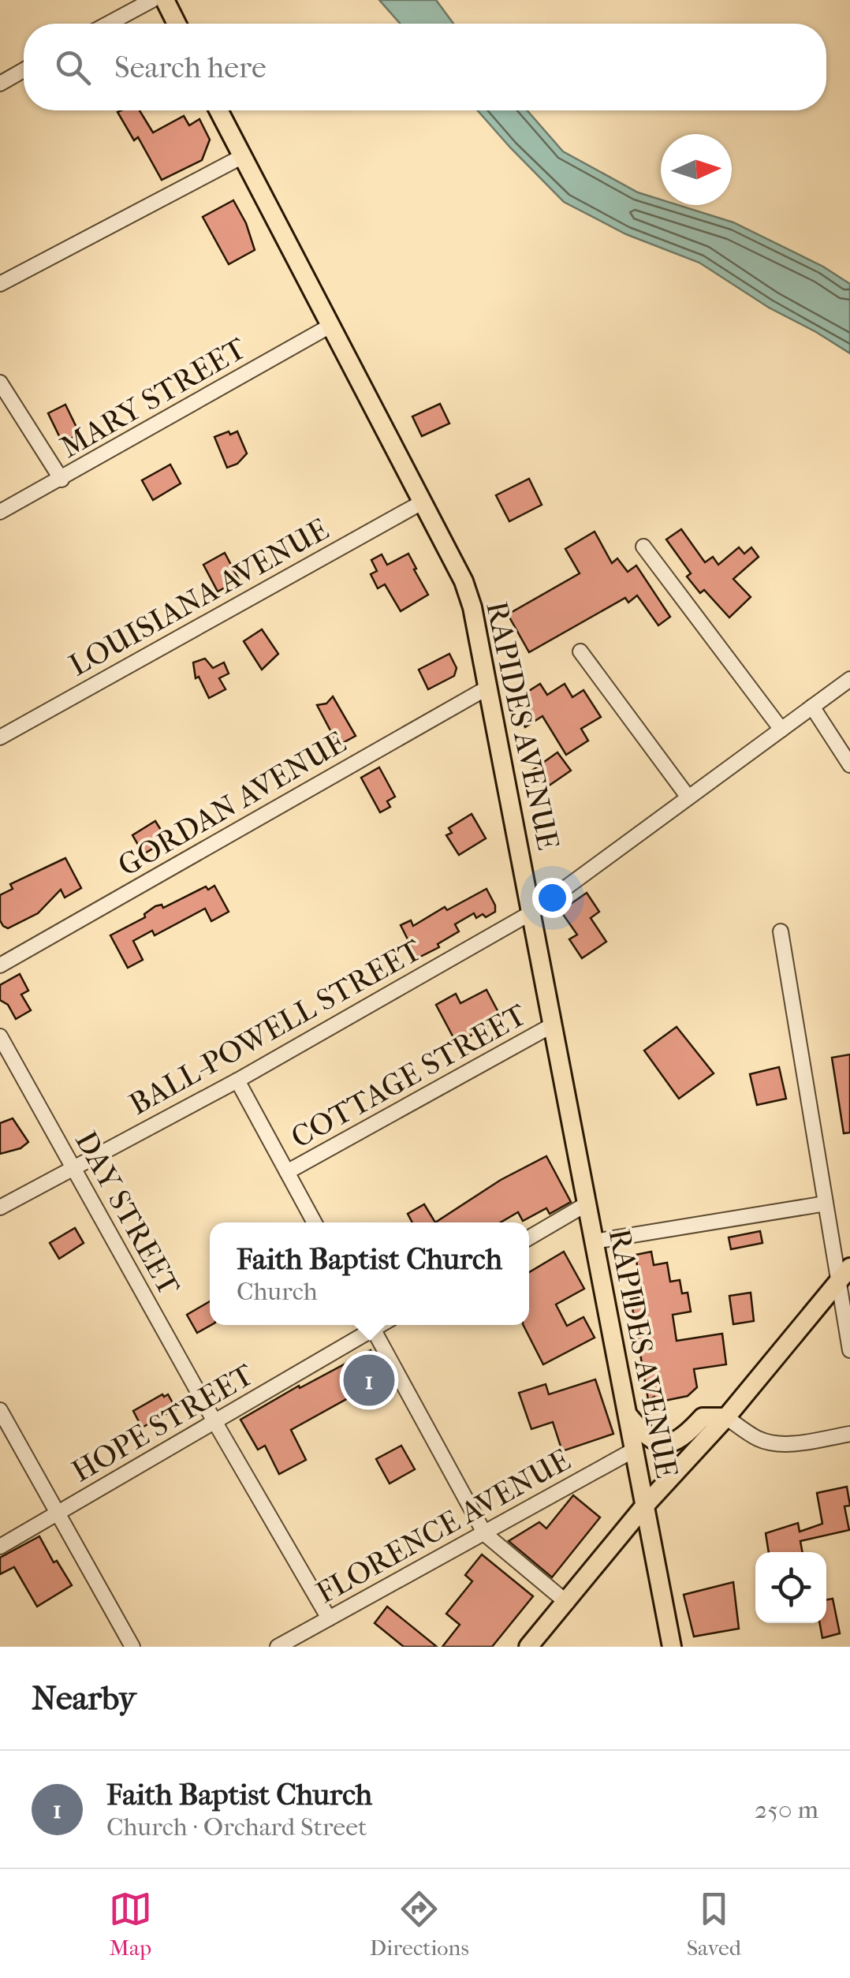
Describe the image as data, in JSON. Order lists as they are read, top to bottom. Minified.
{"streets":{"main road":["RAPIDES AVENUE"],"street":["MARY STREET","LOUISIANA AVENUE","GORDAN AVENUE","BALL-POWELL STREET","COTTAGE STREET","DAY STREET","HOPE STREET","FLORENCE AVENUE"]},"crossings":[["MARY STREET","RAPIDES AVENUE"],["LOUISIANA AVENUE","RAPIDES AVENUE"],["RAPIDES AVENUE","GORDAN AVENUE"],["RAPIDES AVENUE","BALL-POWELL STREET"],["RAPIDES AVENUE","COTTAGE STREET"],["RAPIDES AVENUE","FLORENCE AVENUE"],["BALL-POWELL STREET","DAY STREET"],["DAY STREET","HOPE STREET"],["DAY STREET","FLORENCE AVENUE"]],"north":"right","page":{"search":"Search here","popup":["Faith Baptist Church","Church"],"pins":"1","heading":"Nearby","list":[{"mark":"1","name":"Faith Baptist Church","note":"Church · Orchard Street","value":"250 m"}],"nav":["Map","Directions","Saved"]}}
